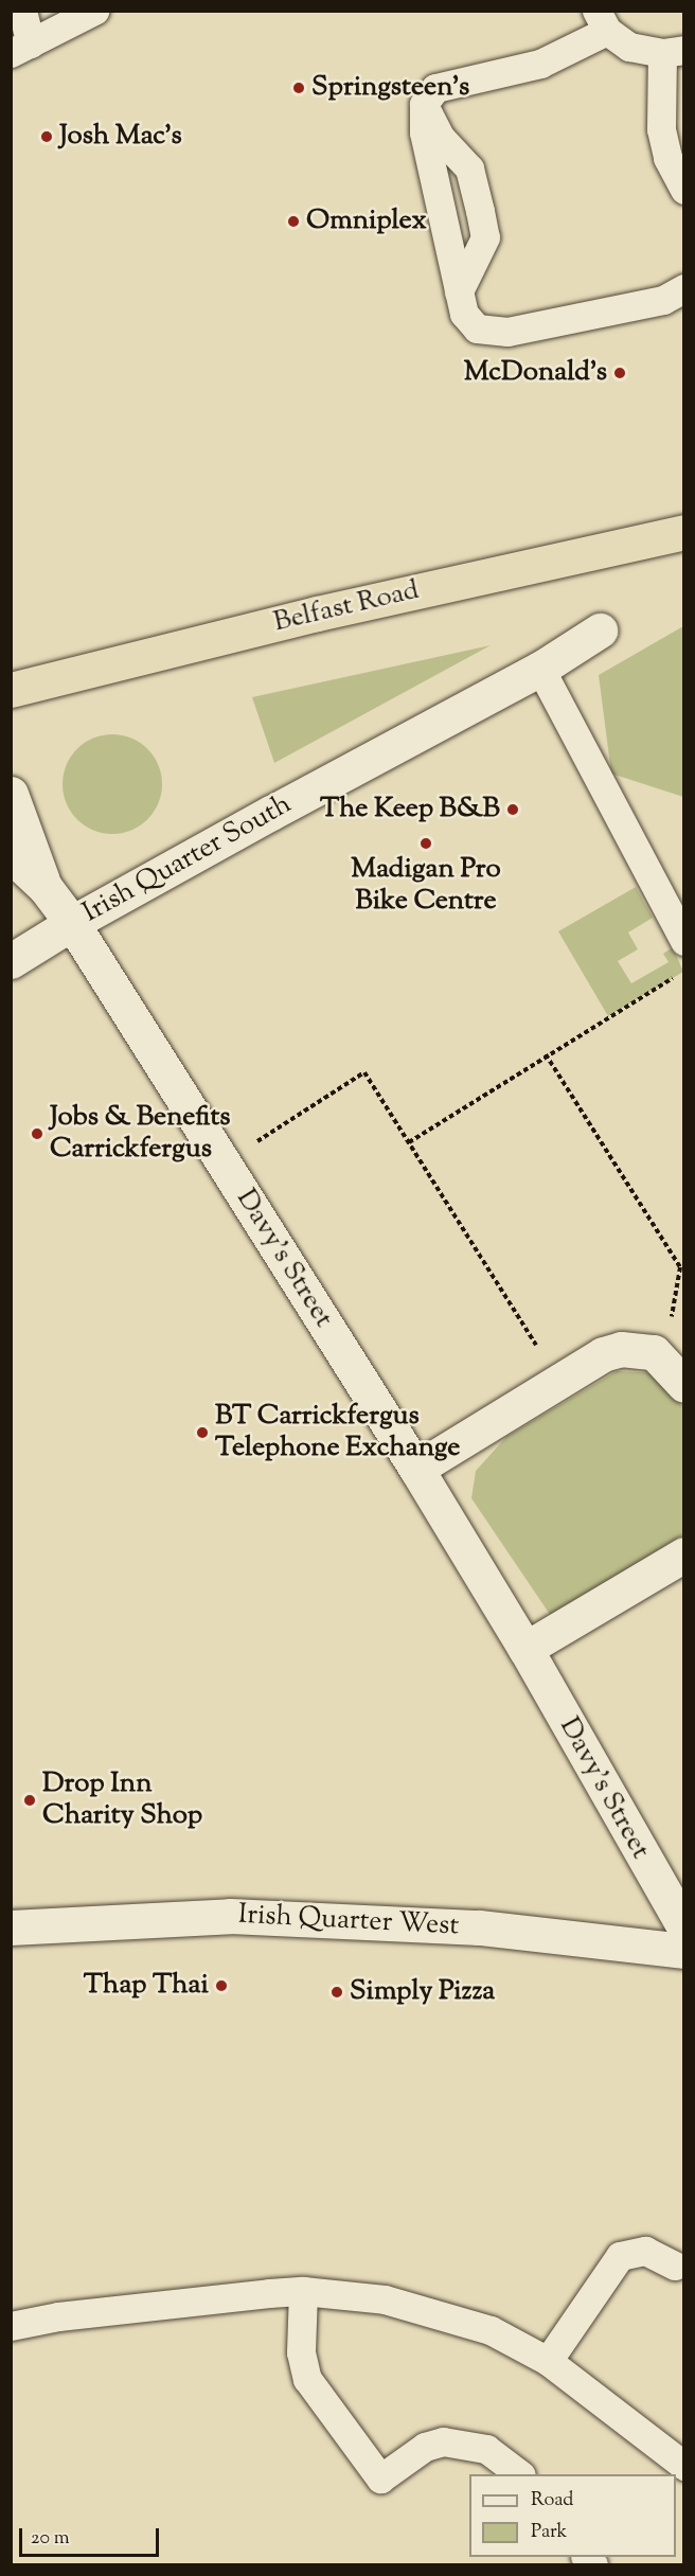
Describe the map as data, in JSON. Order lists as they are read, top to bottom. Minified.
{"streets":{"highway":["Belfast Road"],"street":["Irish Quarter South","Davy's Street","Irish Quarter West"]},"crossings":[["Irish Quarter South","Davy's Street"]],"places":["Springsteen's","Josh Mac's","Omniplex","McDonald's","The Keep B&B","Madigan Pro Bike Centre","Jobs & Benefits Carrickfergus","BT Carrickfergus Telephone Exchange","Drop Inn Charity Shop","Thap Thai","Simply Pizza"],"legend":["Road","Park"],"scale_bar":"20 m"}
